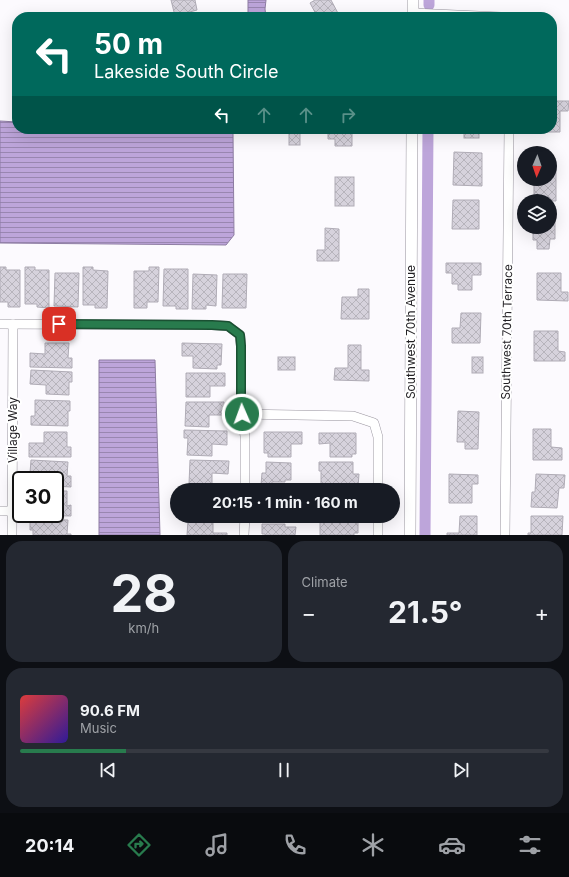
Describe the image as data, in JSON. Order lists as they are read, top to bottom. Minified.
{"streets":{"street":["Southwest 70th Avenue","Southwest 70th Terrace","Village Way"]},"north":"bottom","page":{"turn":["50 m","Lakeside South Circle"],"limit":"30","trip":"20:15 · 1 min · 160 m","tile":[["28","km/h"],"Climate"],"heat":["−","21.5°","+"],"song":["90.6 FM","Music"],"tabs":"20:14"}}
